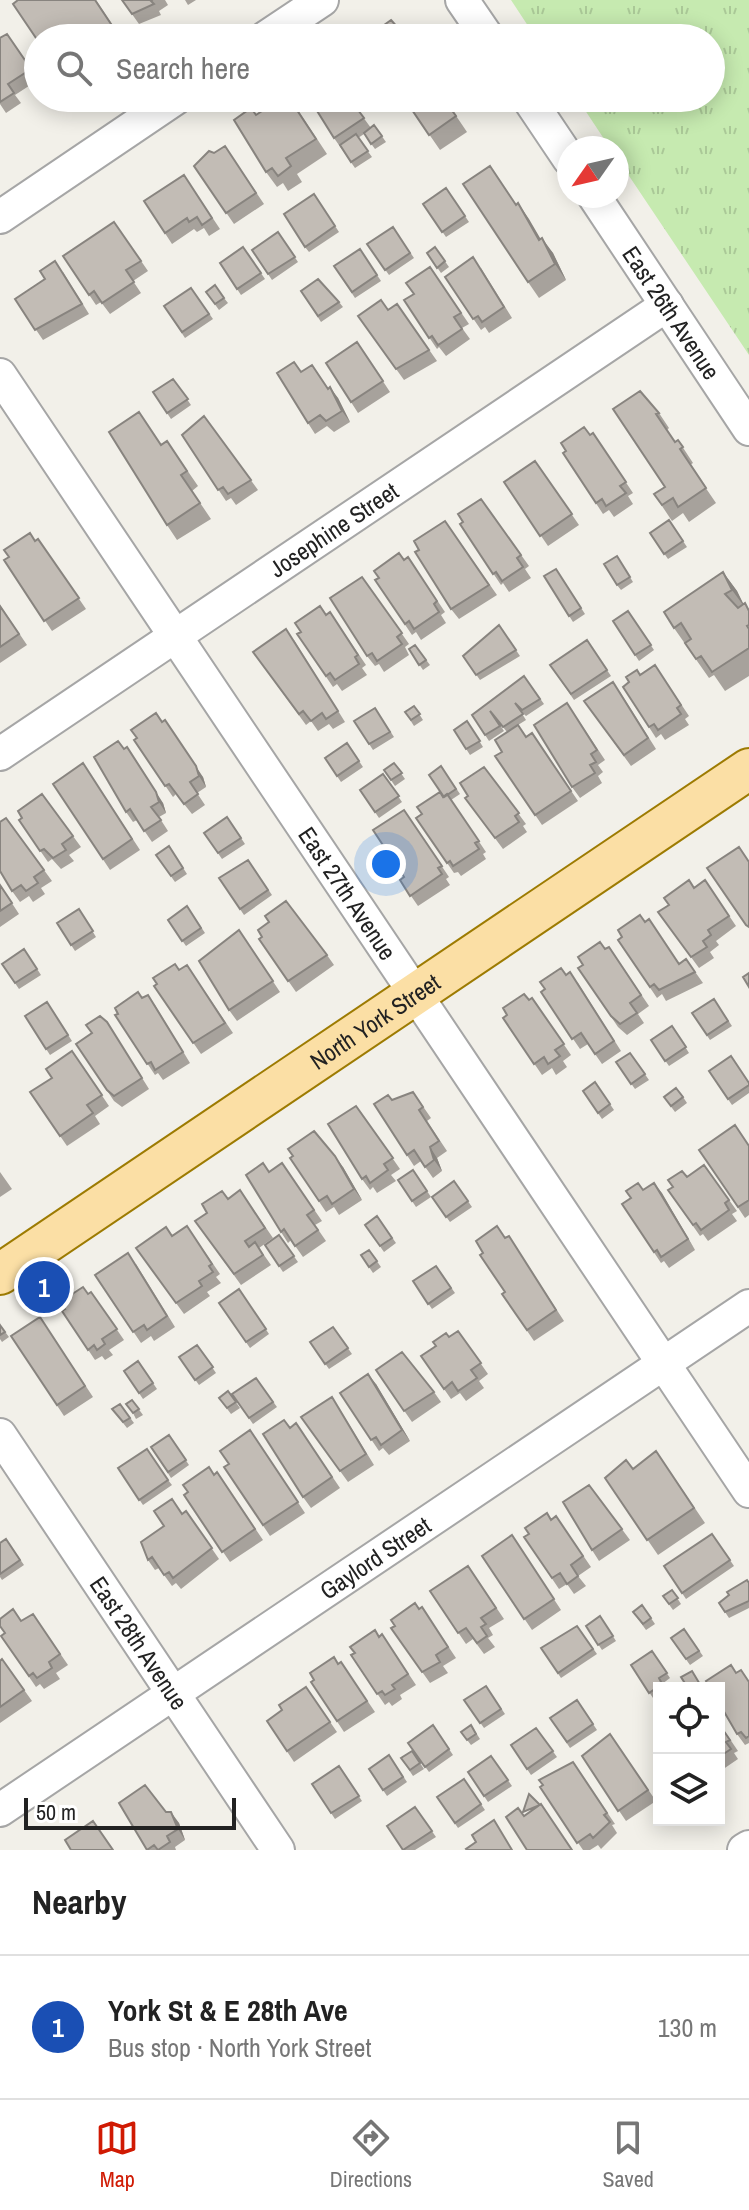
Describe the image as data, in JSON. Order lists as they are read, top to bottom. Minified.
{"streets":{"main road":["North York Street"],"street":["East 26th Avenue","Josephine Street","East 27th Avenue","Gaylord Street","East 28th Avenue"]},"crossings":[["East 26th Avenue","Josephine Street"],["Josephine Street","East 27th Avenue"],["East 27th Avenue","North York Street"],["East 27th Avenue","Gaylord Street"],["Gaylord Street","East 28th Avenue"]],"scale_bar":"50 m","north":"bottom left","page":{"search":"Search here","pins":"1","scale":"50 m","heading":"Nearby","list":[{"mark":"1","name":"York St & E 28th Ave","note":"Bus stop · North York Street","value":"130 m"}],"nav":["Map","Directions","Saved"]}}
